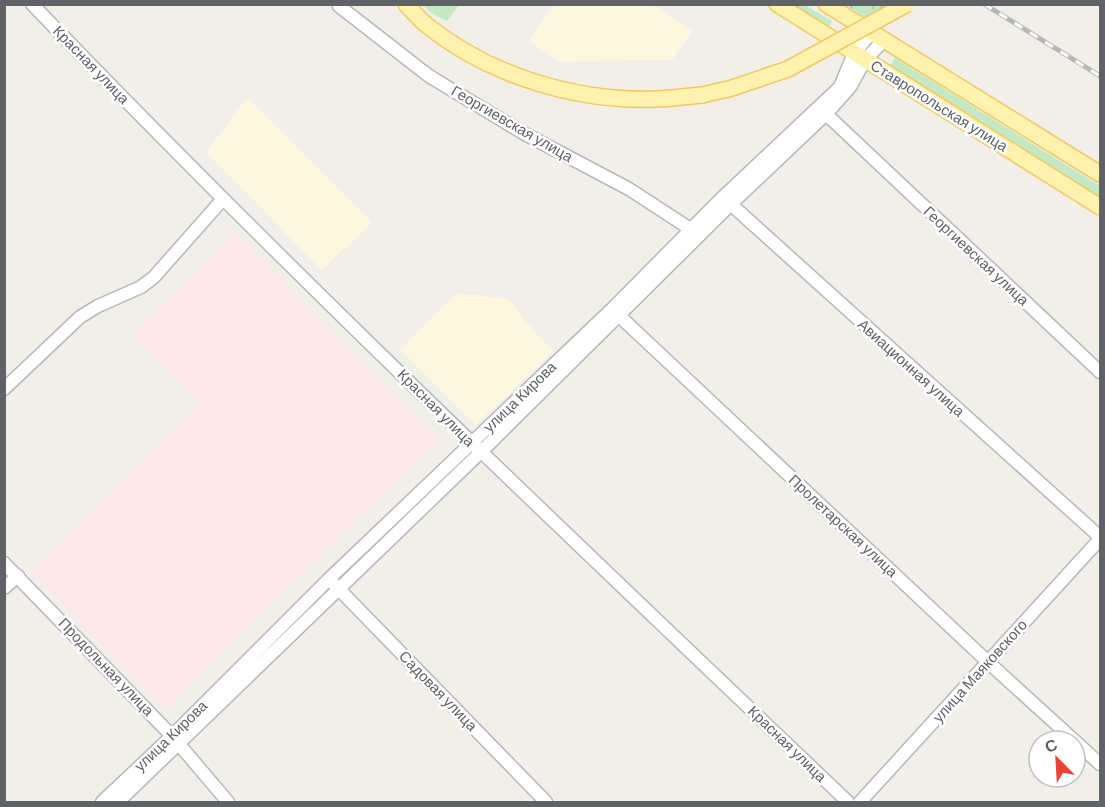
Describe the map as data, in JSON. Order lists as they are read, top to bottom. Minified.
{"streets":{"main road":["Ставропольская улица"],"street":["Красная улица","Георгиевская улица","Авиационная улица","улица Кирова","Пролетарская улица","Продольная улица","улица Маяковского","Садовая улица"]},"crossings":[["Красная улица","улица Кирова"],["Ставропольская улица","улица Кирова"],["Георгиевская улица","улица Кирова"],["Авиационная улица","улица Кирова"],["Авиационная улица","улица Маяковского"],["улица Кирова","Пролетарская улица"],["улица Кирова","Продольная улица"],["улица Кирова","Садовая улица"],["Пролетарская улица","улица Маяковского"]],"north":"top left"}
